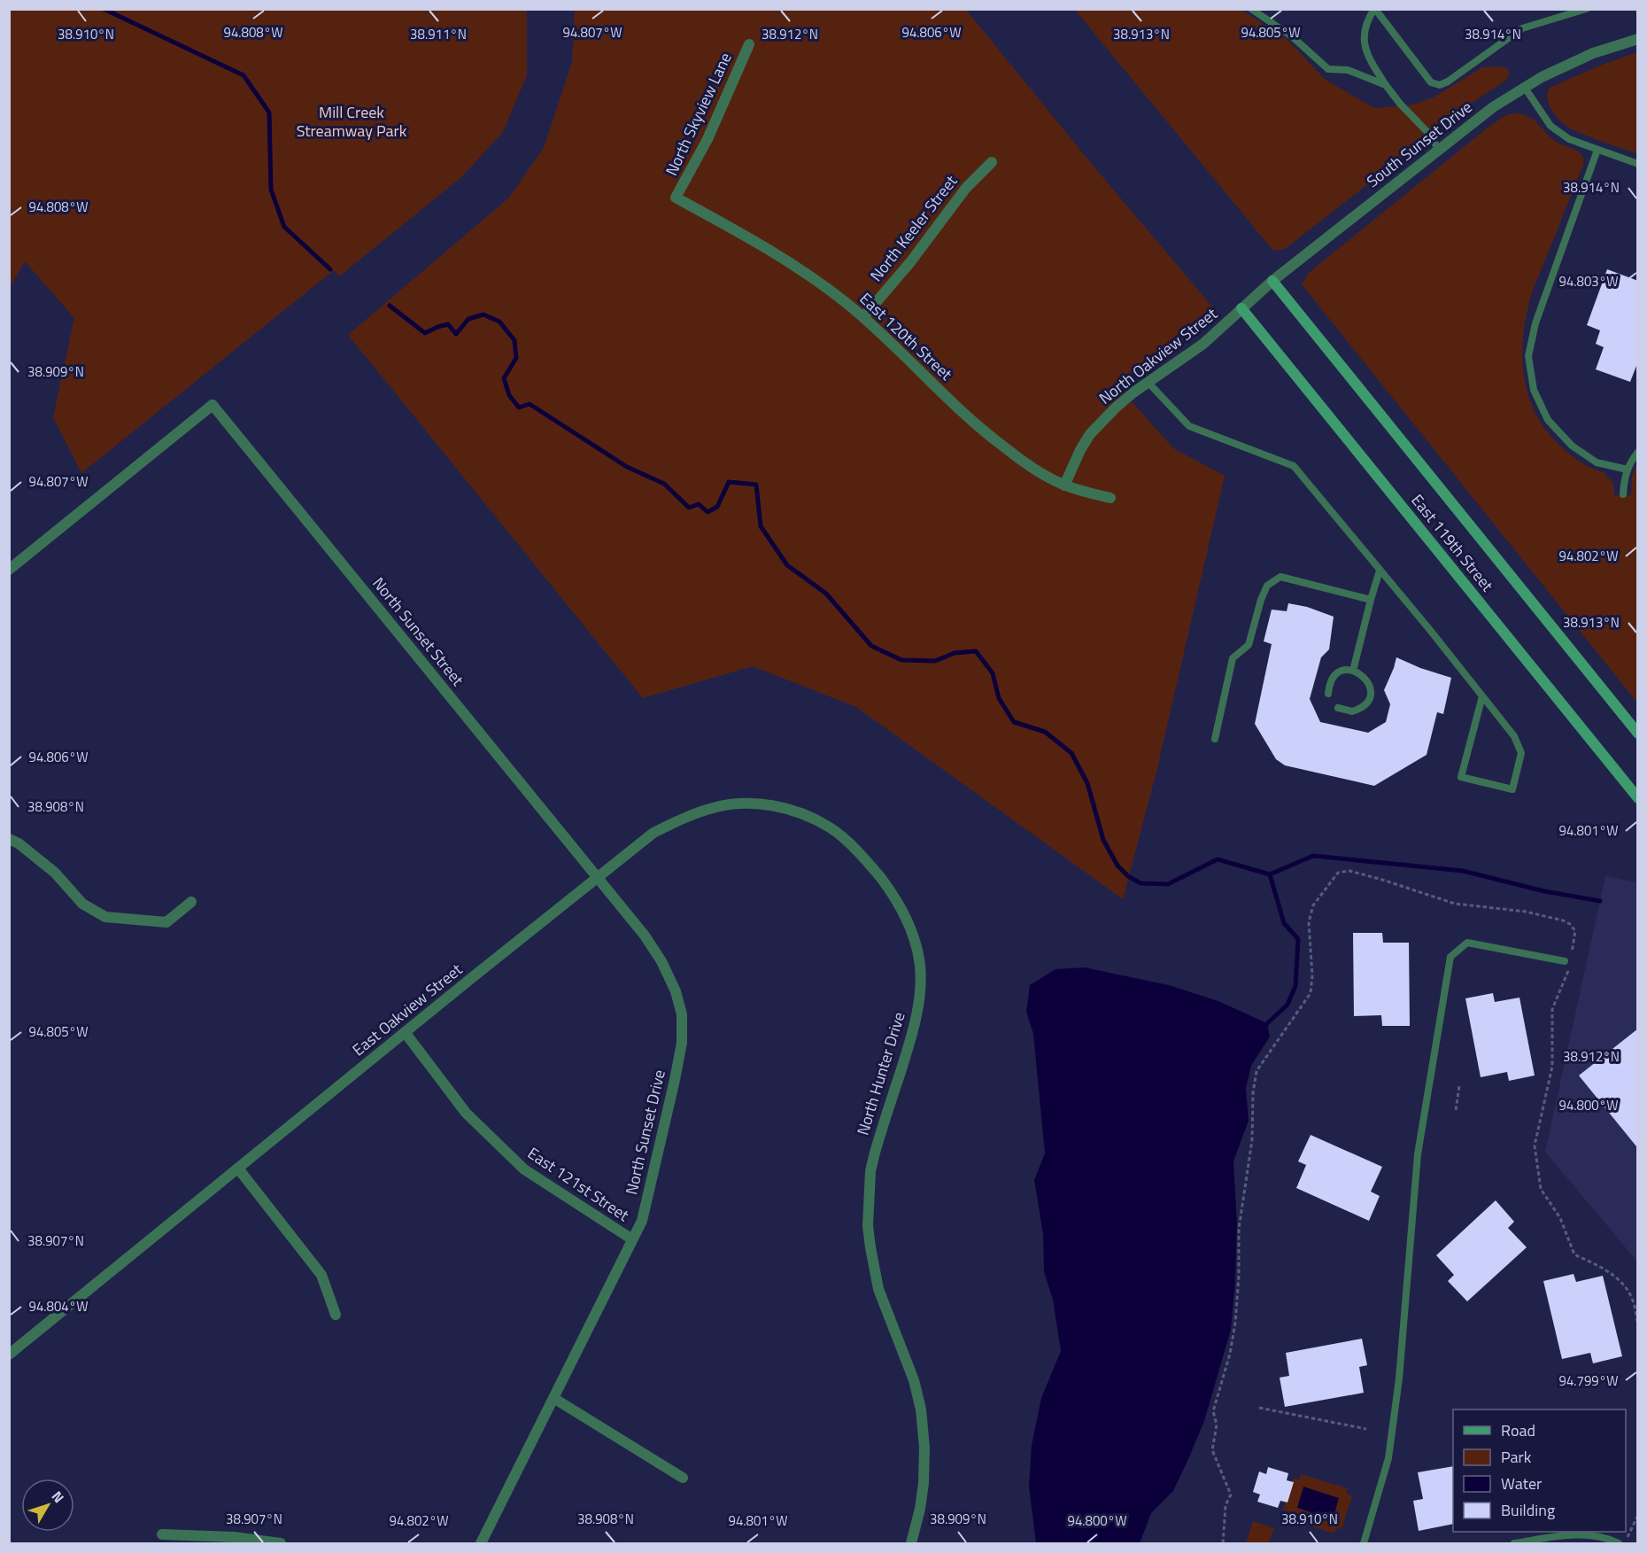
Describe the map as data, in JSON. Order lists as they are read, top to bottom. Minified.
{"streets":{"main road":["East 119th Street"],"street":["North Skyview Lane","South Sunset Drive","North Keeler Street","East 120th Street","North Oakview Street","North Sunset Street","East Oakview Street","North Hunter Drive","North Sunset Drive","East 121st Street"]},"crossings":[["North Skyview Lane","East 120th Street"],["South Sunset Drive","North Oakview Street"],["South Sunset Drive","East 119th Street"],["North Keeler Street","East 120th Street"],["East 120th Street","North Oakview Street"],["North Oakview Street","East 119th Street"],["North Sunset Street","East Oakview Street"],["North Sunset Street","North Hunter Drive"],["North Sunset Street","North Sunset Drive"],["East Oakview Street","North Hunter Drive"],["East Oakview Street","North Sunset Drive"],["East Oakview Street","East 121st Street"],["North Hunter Drive","North Sunset Drive"],["North Sunset Drive","East 121st Street"]],"parks":["Mill Creek Streamway Park"],"legend":["Road","Park","Water","Building"],"north":"top right","coordinates":["94.807°W","94.805°W","94.808°W","94.806°W","38.910°N","38.911°N","38.912°N","38.913°N","38.914°N","94.803°W","38.909°N","94.802°W","38.908°N","94.801°W","94.800°W","38.907°N","94.804°W","94.799°W"]}
